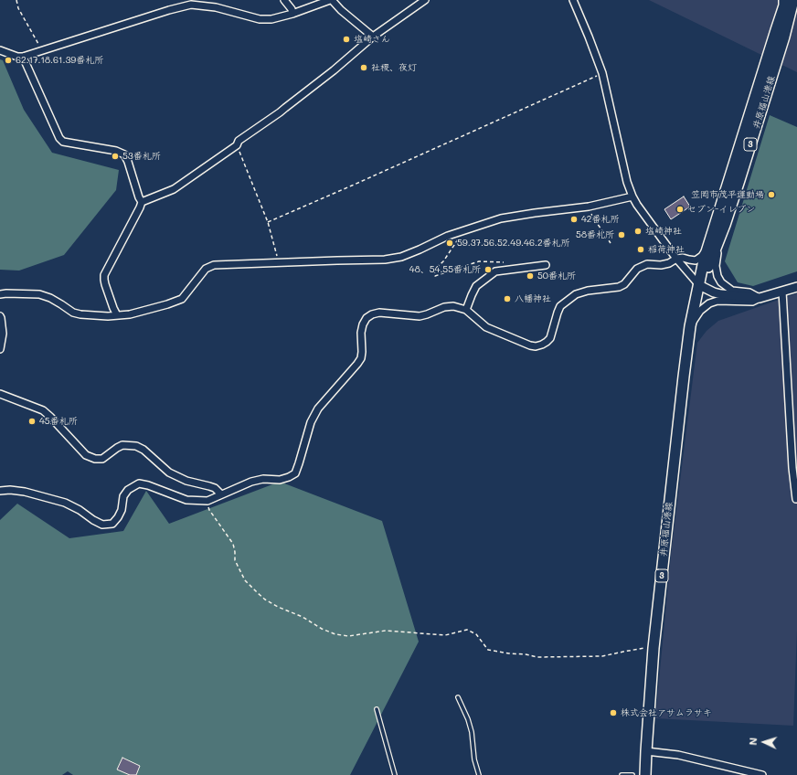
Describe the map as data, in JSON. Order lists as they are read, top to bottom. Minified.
{"streets":{"main road":["井原福山港線","3"]},"places":["塩崎さん","62.17.18.61.39番札所","社稷、夜灯","53番札所","笠岡市茂平運動場","セブン-イレブン","42番札所","塩崎神社","58番札所","59.37.56.52.49.46.2番札所","稲荷神社","48、54.55番札所","50番札所","八幡神社","45番札所","株式会社アサムラサキ"],"north":"left"}
